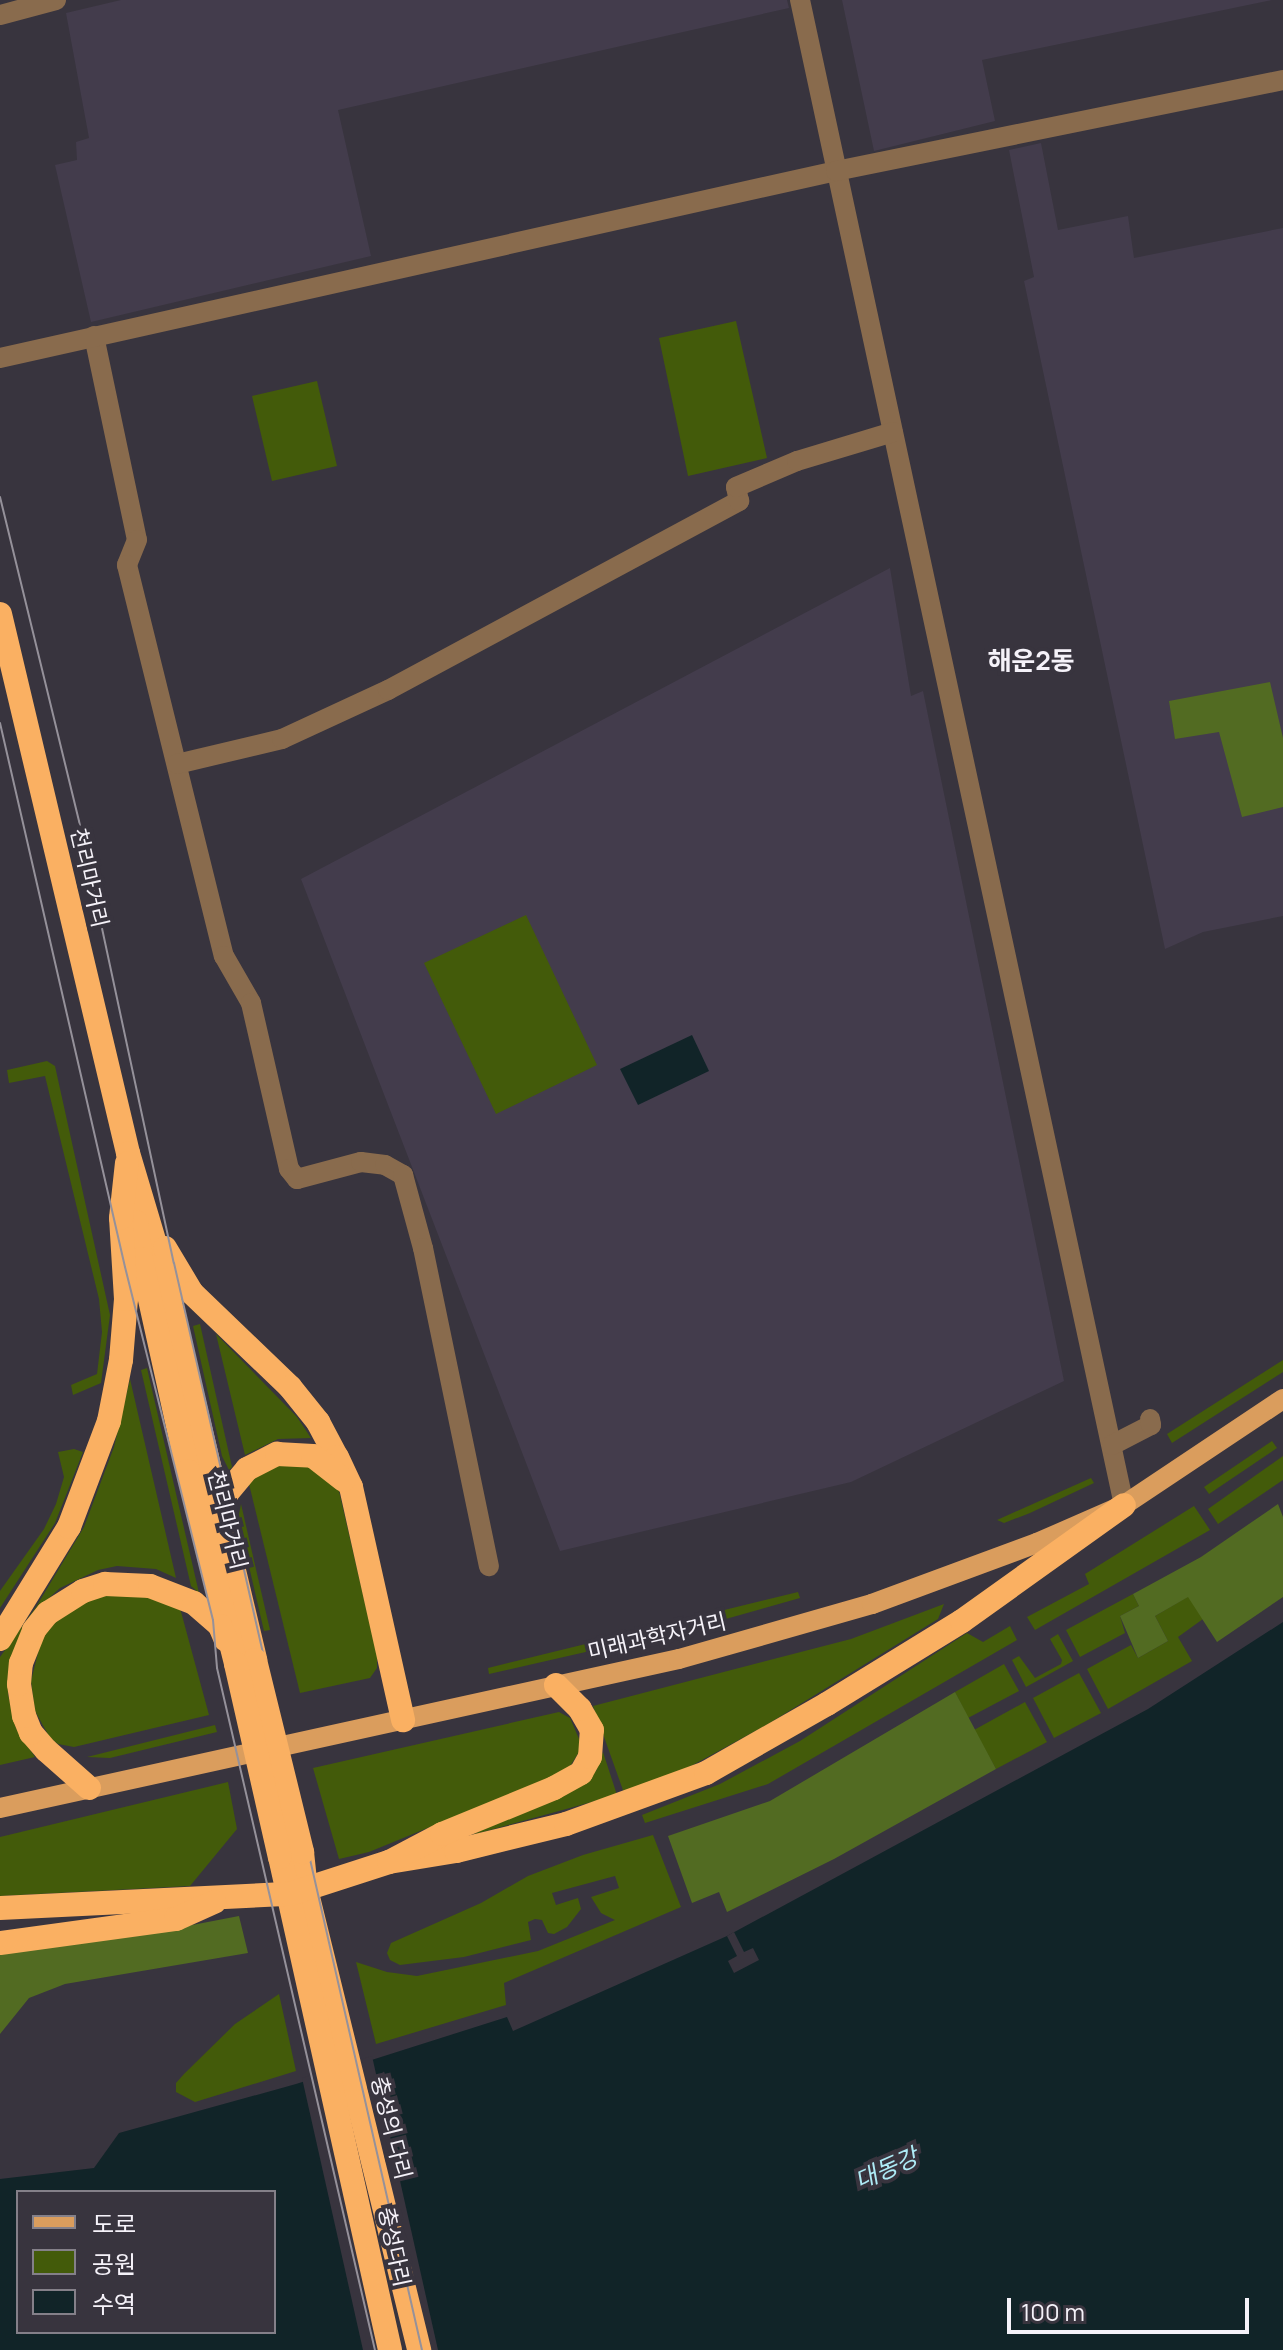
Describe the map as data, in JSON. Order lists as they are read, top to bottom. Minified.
{"streets":{"highway":["천리마거리","충성의 다리","충성다리"],"main road":["미래과학자거리"]},"crossings":[["충성의 다리","충성다리"]],"districts":["해운2동"],"water":["대동강"],"legend":["도로","공원","수역"],"scale_bar":"100 m"}
